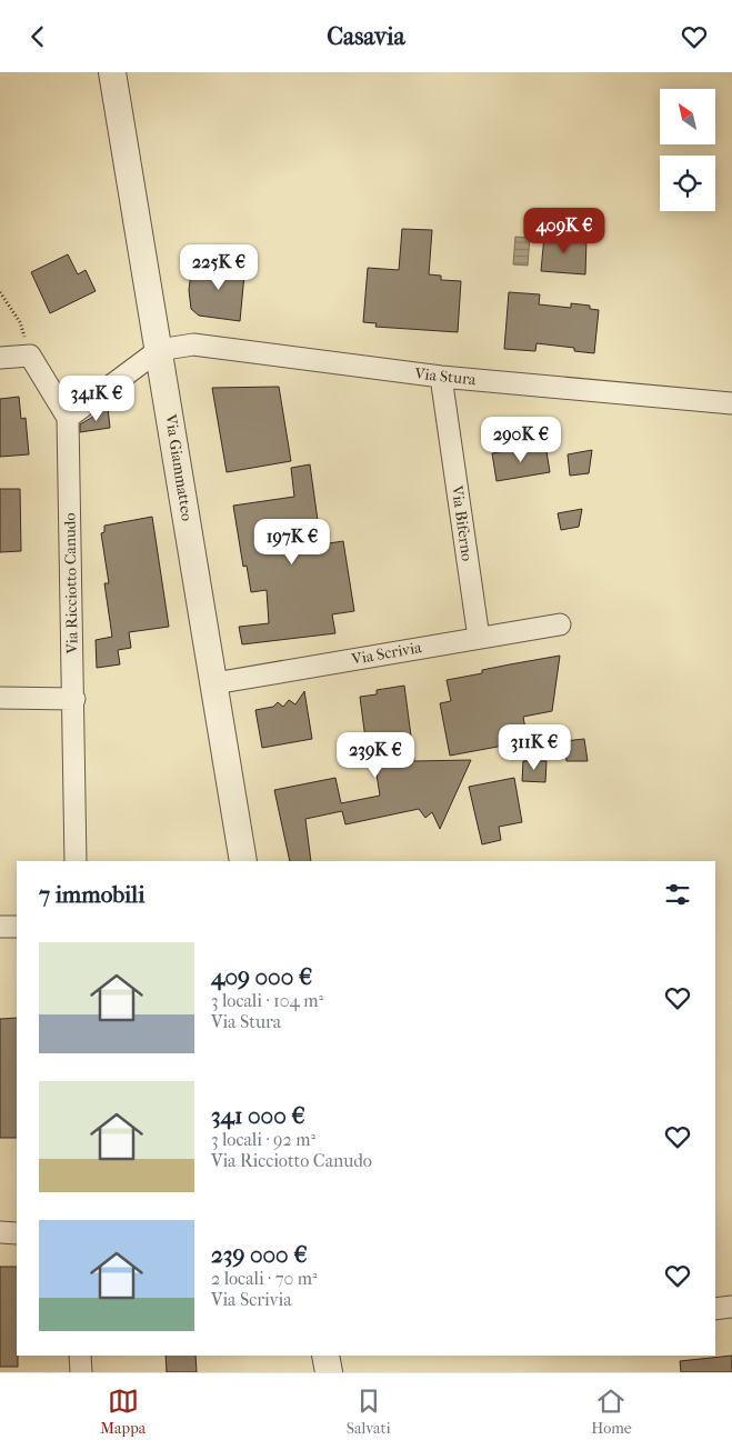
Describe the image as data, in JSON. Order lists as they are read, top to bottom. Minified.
{"streets":{"street":["Via Stura","Via Giammatteo","Via Biferno","Via Ricciotto Canudo","Via Scrivia"]},"crossings":[["Via Stura","Via Giammatteo"],["Via Stura","Via Biferno"],["Via Giammatteo","Via Scrivia"],["Via Biferno","Via Scrivia"]],"north":"top left","page":{"header":"Casavia","price":["409K €","225K €","341K €","290K €","197K €","311K €","239K €"],"heading":"7 immobili","list":[{"name":"409 000 €","note":"3 locali · 104 m² · Via Stura"},{"name":"341 000 €","note":"3 locali · 92 m² · Via Ricciotto Canudo"},{"name":"239 000 €","note":"2 locali · 70 m² · Via Scrivia"}],"tabs":["Mappa","Salvati","Home"]}}
